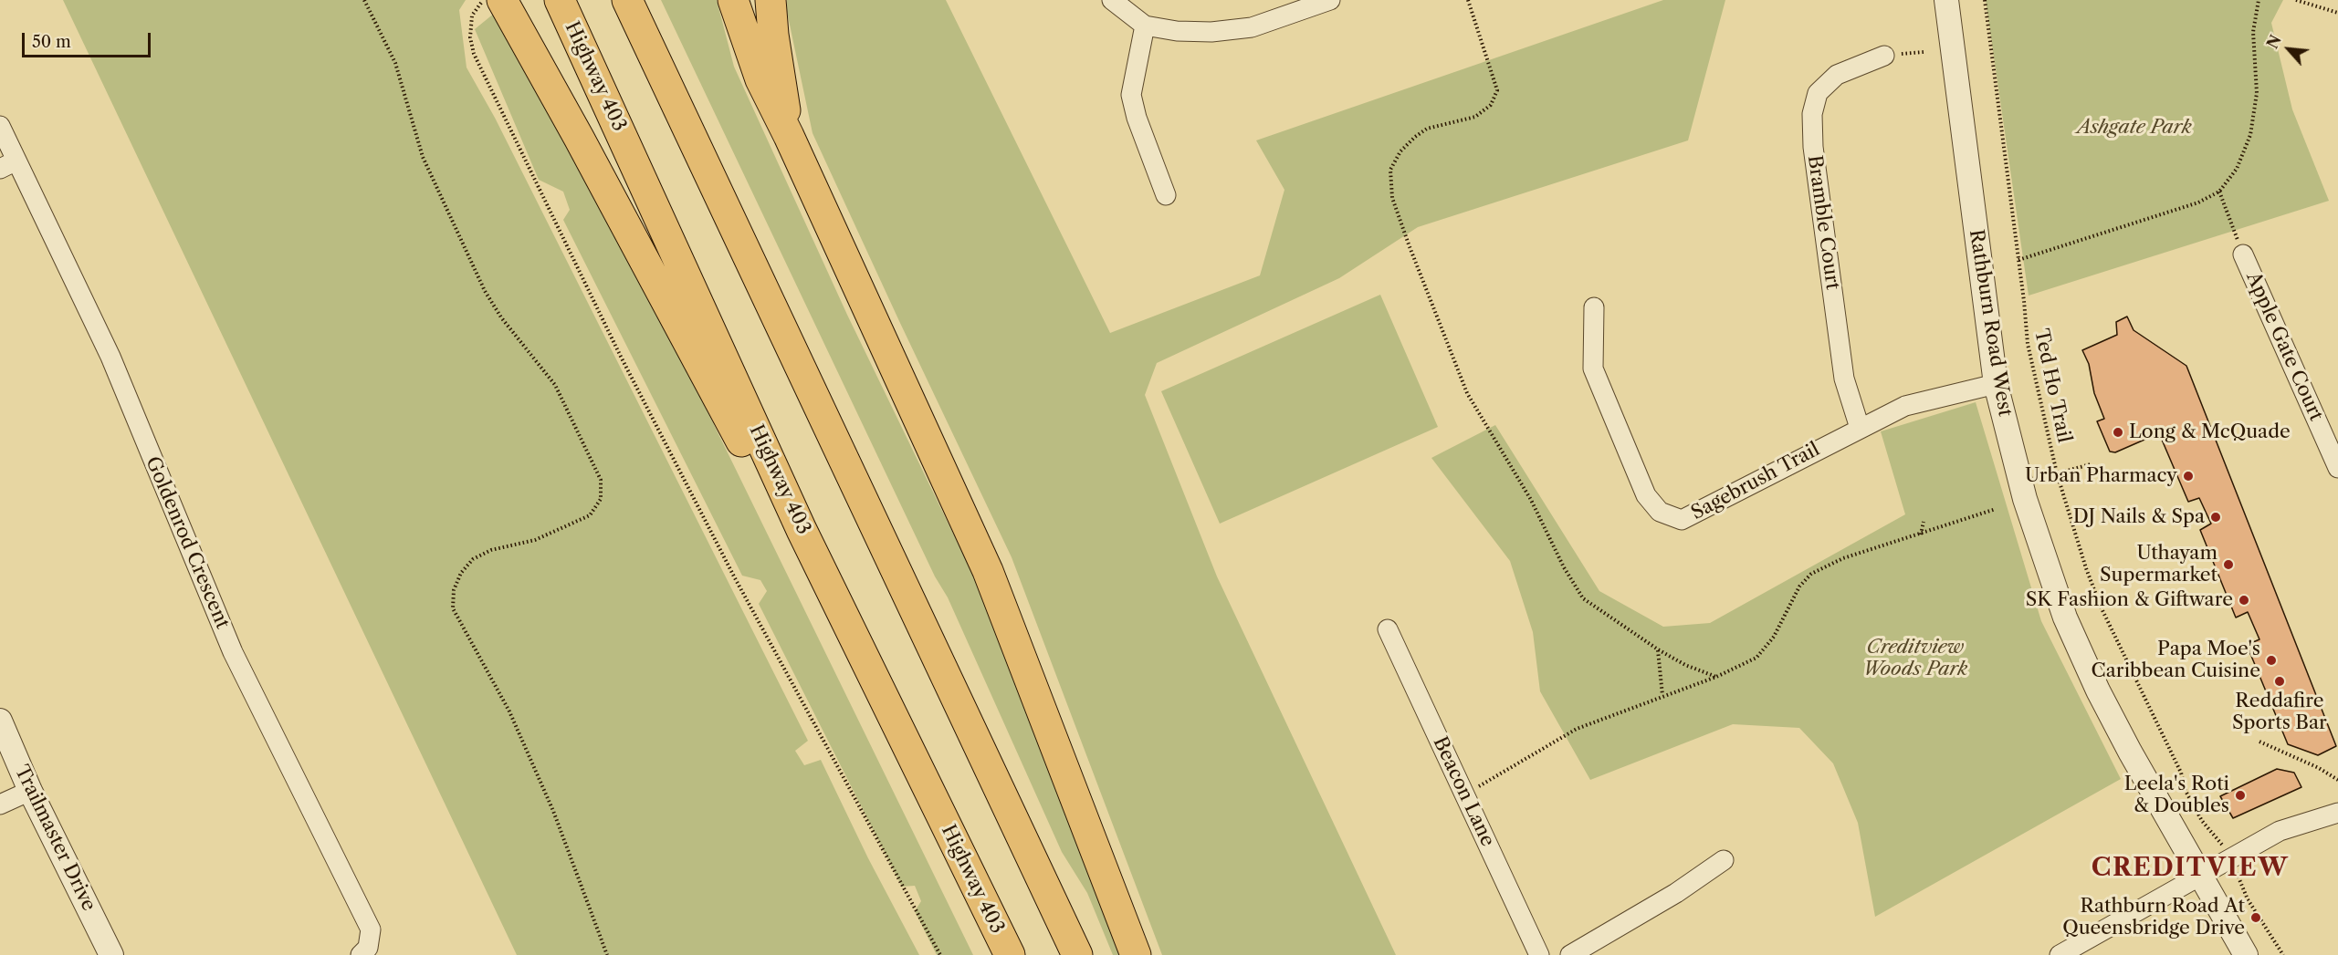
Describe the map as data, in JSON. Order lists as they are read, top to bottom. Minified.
{"streets":{"highway":["Highway 403"],"street":["Bramble Court","Rathburn Road West","Apple Gate Court","Sagebrush Trail","Goldenrod Crescent","Beacon Lane","Trailmaster Drive"],"path":["Ted Ho Trail"]},"crossings":[["Bramble Court","Sagebrush Trail"],["Rathburn Road West","Sagebrush Trail"]],"districts":["CREDITVIEW"],"parks":["Ashgate Park","Creditview Woods Park"],"places":["Long & McQuade","Urban Pharmacy","DJ Nails & Spa","Uthayam Supermarket","SK Fashion & Giftware","Papa Moe's Caribbean Cuisine","Reddafire Sports Bar","Leela's Roti & Doubles","Rathburn Road At Queensbridge Drive"],"scale_bar":"50 m","north":"top left"}
